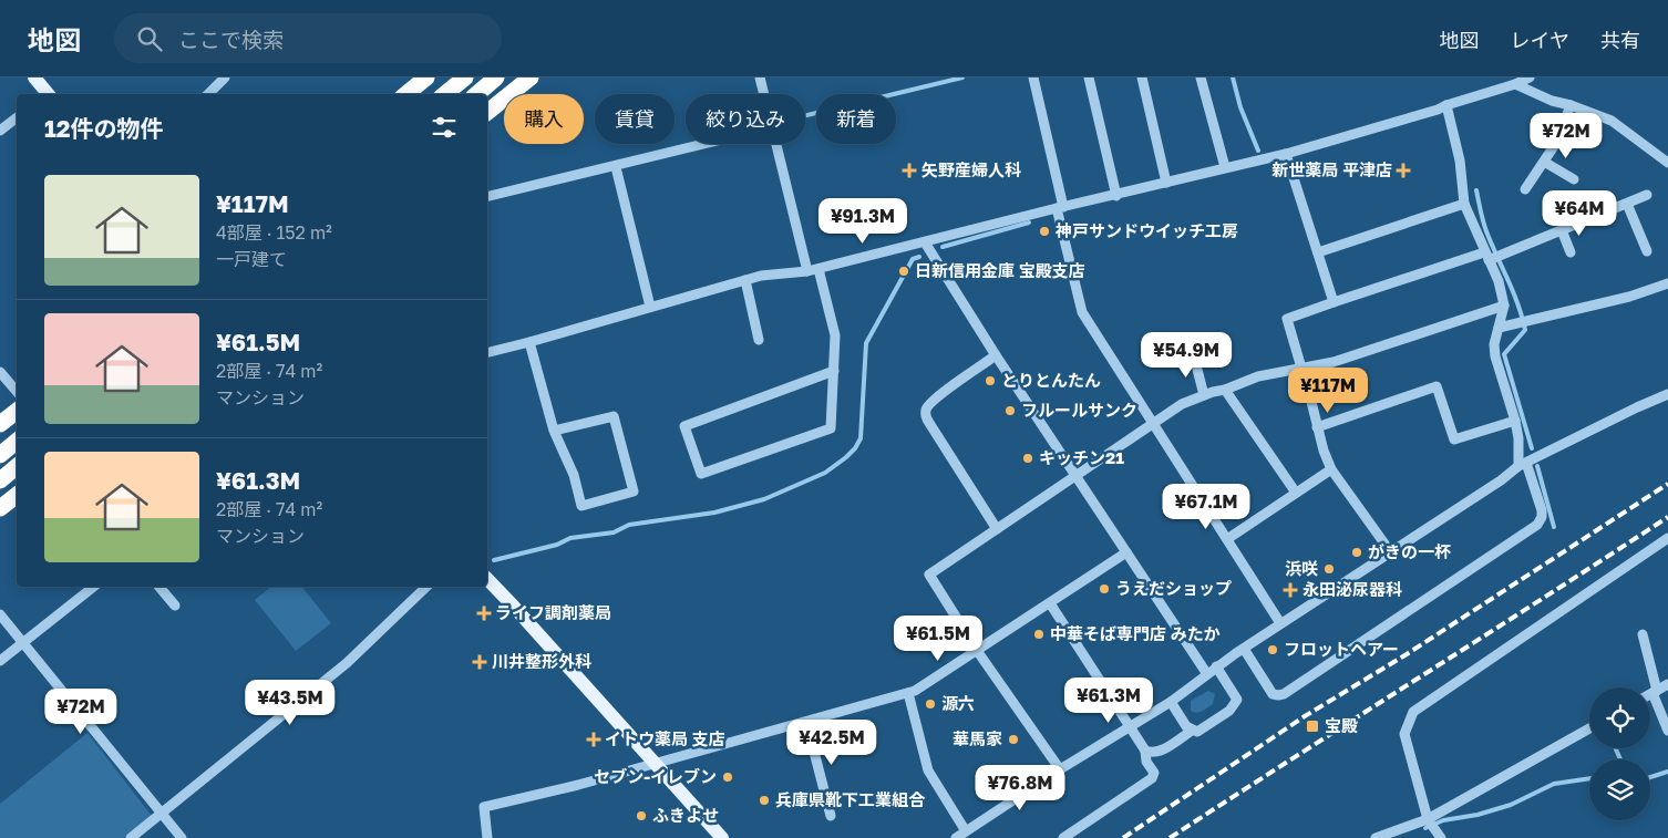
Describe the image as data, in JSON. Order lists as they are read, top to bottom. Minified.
{"places":{"health":["矢野産婦人科","新世薬局 平津店","永田泌尿器科","ライフ調剤薬局","川井整形外科","イトウ薬局 支店"],"other":["神戸サンドウイッチ工房","日新信用金庫 宝殿支店","とりとんたん","フルールサンク","キッチン21","がきの一杯","浜咲","うえだショップ","中華そば専門店 みたか","フロットヘアー","源六","華馬家","セブン-イレブン","兵庫県靴下工業組合","ふきよせ"],"transit":["宝殿"]},"page":{"header":"地図","search":"ここで検索","nav":["地図","レイヤ","共有"],"chip":["購入","賃貸","絞り込み","新着"],"heading":"12件の物件","price":["¥72M","¥64M","¥91.3M","¥54.9M","¥117M","¥67.1M","¥61.5M","¥61.3M","¥43.5M","¥72M","¥42.5M","¥76.8M"],"list":[{"name":"¥117M","note":"4部屋 · 152 m² · 一戸建て"},{"name":"¥61.5M","note":"2部屋 · 74 m² · マンション"},{"name":"¥61.3M","note":"2部屋 · 74 m² · マンション"}]}}
